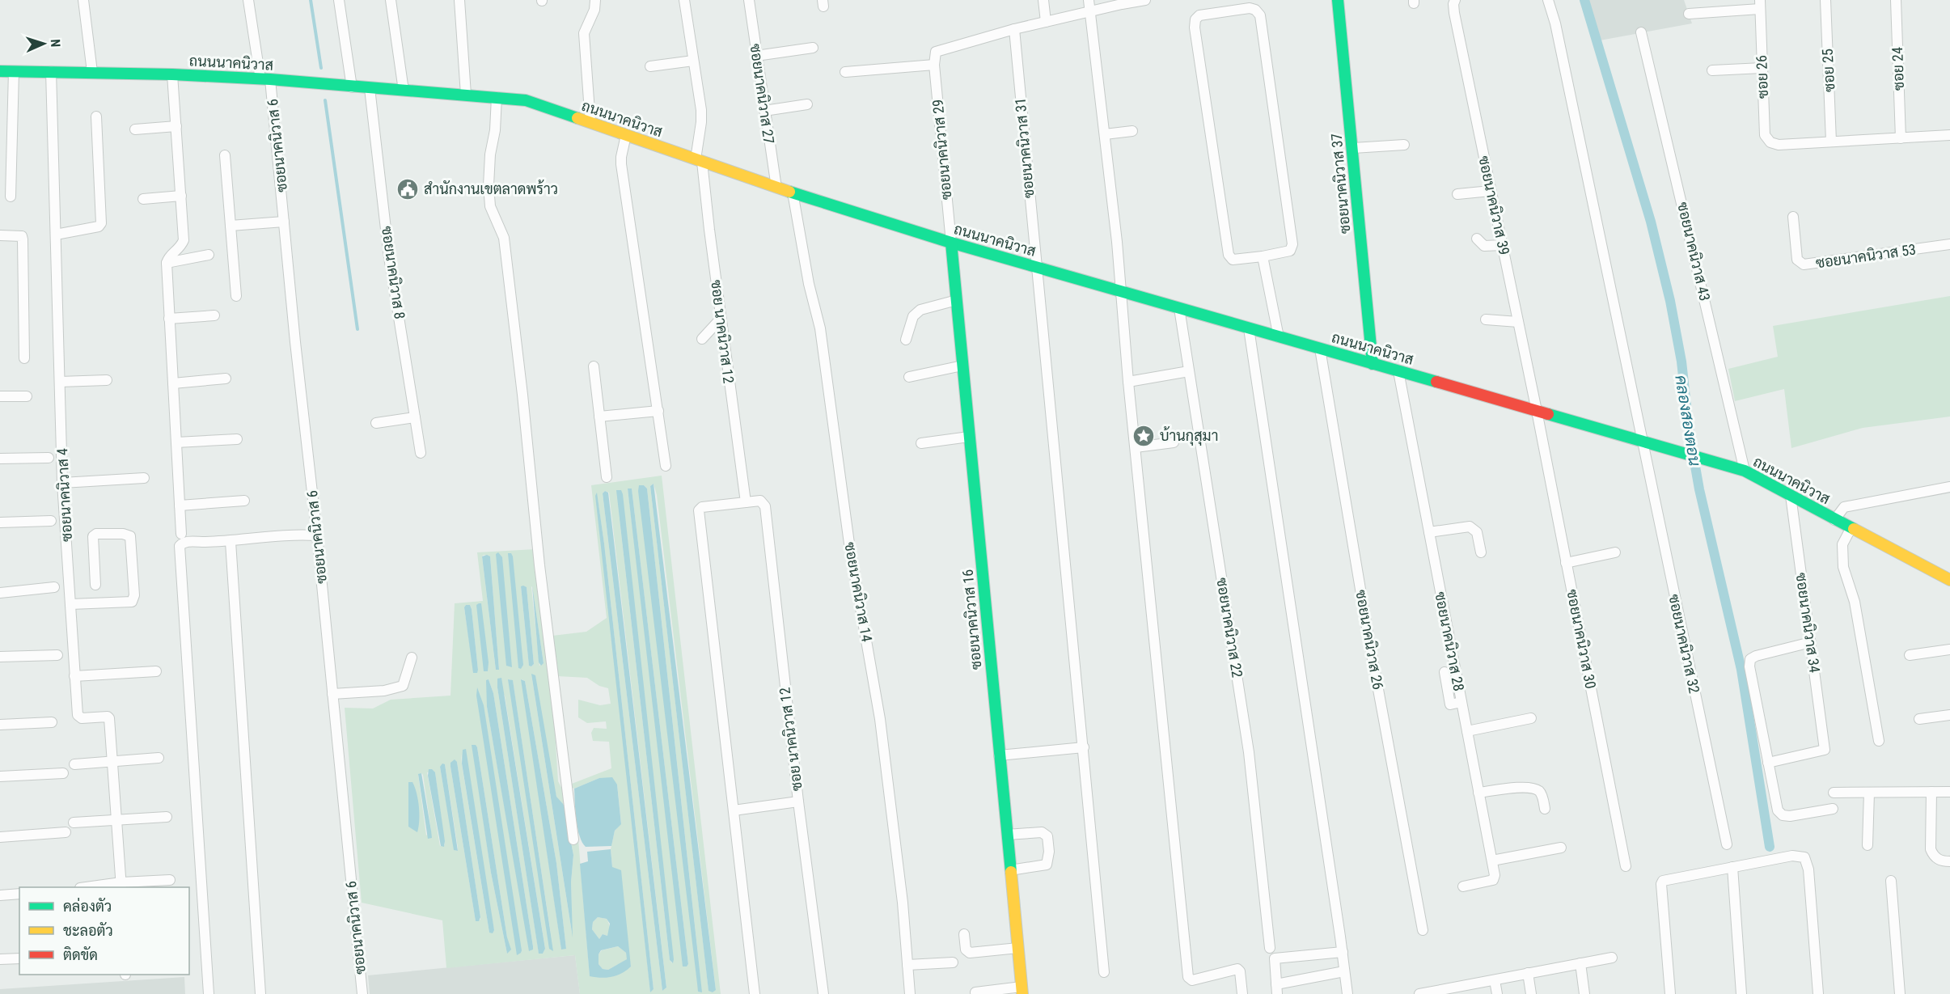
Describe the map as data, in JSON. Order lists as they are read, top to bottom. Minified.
{"streets":{"main road":["ถนนนาคนิวาส","ซอยนาคนิวาส 37","ซอยนาคนิวาส 16"],"street":["ซอย 24","ซอย 25","ซอย 26","ซอยนาคนิวาส 27","ซอยนาคนิวาส 6","ซอยนาคนิวาส 31","ซอยนาคนิวาส 29","ซอยนาคนิวาส 39","ซอยนาคนิวาส 43","ซอยนาคนิวาส 53","ซอยนาคนิวาส 8","ซอย นาคนิวาส 12","ซอยนาคนิวาส 4","ซอยนาคนิวาส 14","ซอยนาคนิวาส 34","ซอยนาคนิวาส 22","ซอยนาคนิวาส 30","ซอยนาคนิวาส 26","ซอยนาคนิวาส 28","ซอยนาคนิวาส 32"]},"crossings":[["ถนนนาคนิวาส","ซอยนาคนิวาส 27"],["ถนนนาคนิวาส","ซอยนาคนิวาส 6"],["ถนนนาคนิวาส","ซอยนาคนิวาส 31"],["ถนนนาคนิวาส","ซอยนาคนิวาส 29"],["ถนนนาคนิวาส","ซอยนาคนิวาส 37"],["ถนนนาคนิวาส","ซอยนาคนิวาส 39"],["ถนนนาคนิวาส","ซอยนาคนิวาส 43"],["ถนนนาคนิวาส","ซอยนาคนิวาส 8"],["ถนนนาคนิวาส","ซอย นาคนิวาส 12"],["ถนนนาคนิวาส","ซอยนาคนิวาส 4"],["ถนนนาคนิวาส","ซอยนาคนิวาส 14"],["ถนนนาคนิวาส","ซอยนาคนิวาส 16"],["ถนนนาคนิวาส","ซอยนาคนิวาส 34"],["ถนนนาคนิวาส","ซอยนาคนิวาส 22"],["ถนนนาคนิวาส","ซอยนาคนิวาส 30"],["ถนนนาคนิวาส","ซอยนาคนิวาส 26"],["ถนนนาคนิวาส","ซอยนาคนิวาส 28"],["ถนนนาคนิวาส","ซอยนาคนิวาส 32"],["ซอย 25","ซอย 26"],["ซอยนาคนิวาส 29","ซอยนาคนิวาส 16"],["ซอยนาคนิวาส 39","ซอยนาคนิวาส 30"]],"water":["คลองสองตอน"],"places":{"public building":["สำนักงานเขตลาดพร้าว"],"place":["บ้านกุสุมา"]},"legend":["คล่องตัว","ชะลอตัว","ติดขัด"],"north":"right"}
